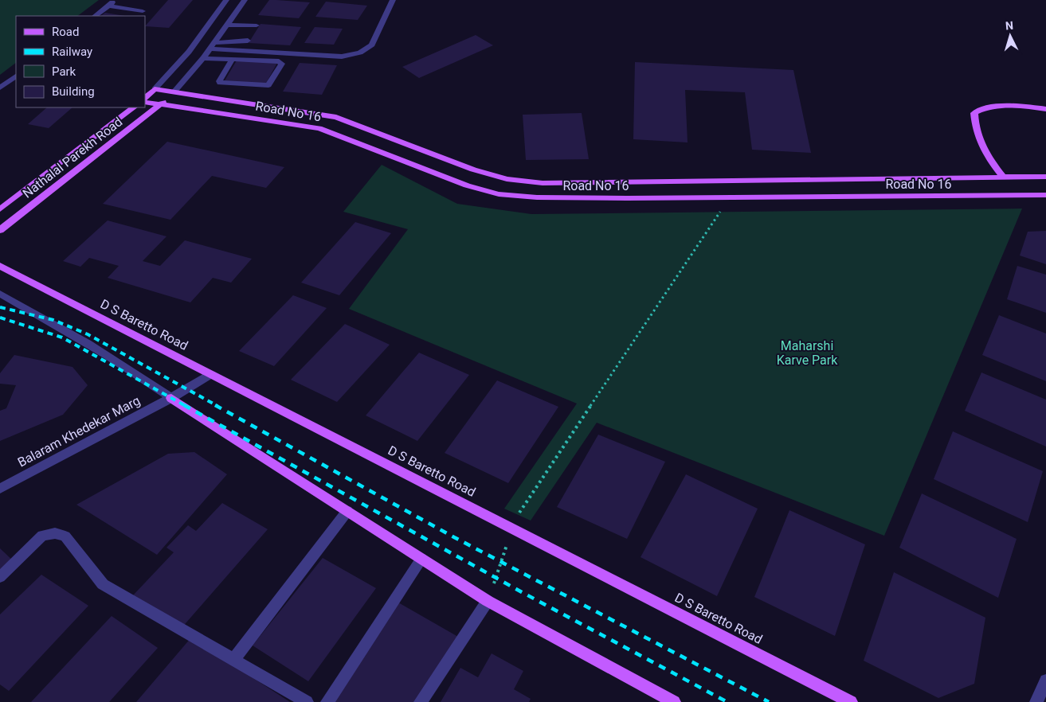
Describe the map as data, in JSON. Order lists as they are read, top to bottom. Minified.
{"streets":{"main road":["Road No 16","Nathalal Parekh Road","D S Baretto Road"],"street":["Balaram Khedekar Marg"]},"crossings":[["Road No 16","Nathalal Parekh Road"],["D S Baretto Road","Balaram Khedekar Marg"]],"parks":["Maharshi Karve Park"],"legend":["Road","Railway","Park","Building"],"north":"top"}
